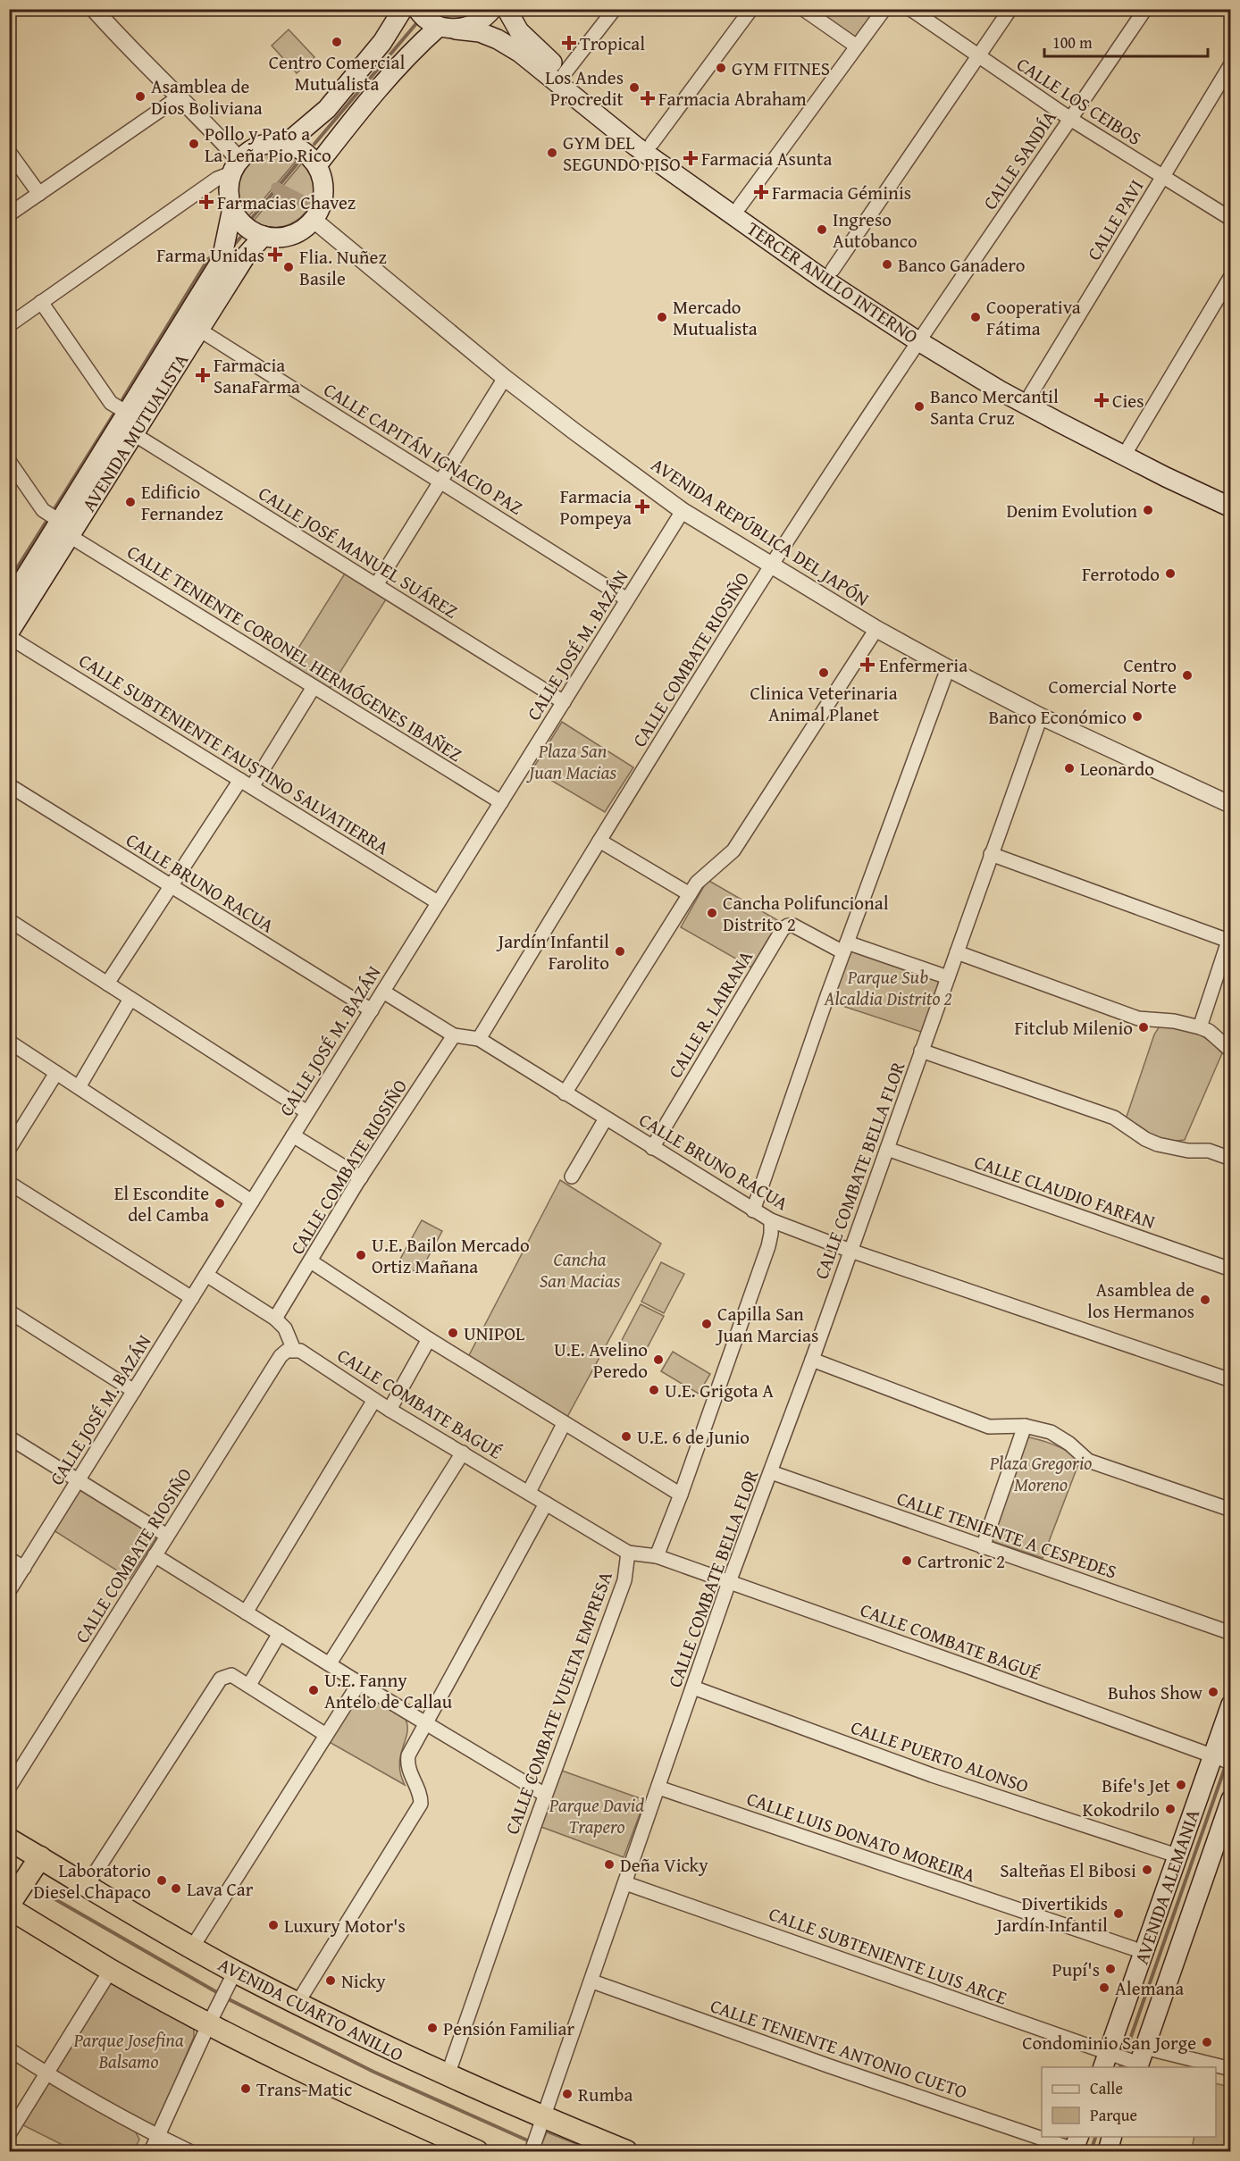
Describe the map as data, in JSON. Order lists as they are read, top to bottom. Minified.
{"streets":{"highway":["AVENIDA CUARTO ANILLO"],"main road":["TERCER ANILLO INTERNO","AVENIDA MUTUALISTA","AVENIDA ALEMANIA"],"street":["CALLE LOS CEIBOS","CALLE SANDÍA","CALLE PAVI","CALLE CAPITÁN IGNACIO PAZ","AVENIDA REPÚBLICA DEL JAPÓN","CALLE JOSÉ MANUEL SUÁREZ","CALLE JOSÉ M. BAZÁN","CALLE TENIENTE CORONEL HERMÓGENES IBAÑEZ","CALLE COMBATE RIOSIÑO","CALLE SUBTENIENTE FAUSTINO SALVATIERRA","CALLE BRUNO RACUA","CALLE R. LAIRANA","CALLE COMBATE BELLA FLOR","CALLE CLAUDIO FARFAN","CALLE COMBATE BAGUÉ","CALLE TENIENTE A CESPEDES","CALLE COMBATE VUELTA EMPRESA","CALLE PUERTO ALONSO","CALLE LUIS DONATO MOREIRA","CALLE SUBTENIENTE LUIS ARCE","CALLE TENIENTE ANTONIO CUETO"]},"crossings":[["CALLE LOS CEIBOS","CALLE SANDÍA"],["CALLE LOS CEIBOS","CALLE PAVI"],["CALLE SANDÍA","TERCER ANILLO INTERNO"],["CALLE SANDÍA","CALLE COMBATE RIOSIÑO"],["CALLE PAVI","TERCER ANILLO INTERNO"],["TERCER ANILLO INTERNO","CALLE COMBATE RIOSIÑO"],["AVENIDA MUTUALISTA","CALLE CAPITÁN IGNACIO PAZ"],["AVENIDA MUTUALISTA","AVENIDA REPÚBLICA DEL JAPÓN"],["AVENIDA MUTUALISTA","CALLE JOSÉ MANUEL SUÁREZ"],["AVENIDA MUTUALISTA","CALLE TENIENTE CORONEL HERMÓGENES IBAÑEZ"],["CALLE CAPITÁN IGNACIO PAZ","CALLE JOSÉ M. BAZÁN"],["AVENIDA REPÚBLICA DEL JAPÓN","CALLE JOSÉ M. BAZÁN"],["AVENIDA REPÚBLICA DEL JAPÓN","CALLE COMBATE RIOSIÑO"],["AVENIDA REPÚBLICA DEL JAPÓN","CALLE COMBATE BELLA FLOR"],["CALLE JOSÉ MANUEL SUÁREZ","CALLE JOSÉ M. BAZÁN"],["CALLE JOSÉ M. BAZÁN","CALLE TENIENTE CORONEL HERMÓGENES IBAÑEZ"],["CALLE JOSÉ M. BAZÁN","CALLE SUBTENIENTE FAUSTINO SALVATIERRA"],["CALLE JOSÉ M. BAZÁN","CALLE BRUNO RACUA"],["CALLE COMBATE RIOSIÑO","CALLE BRUNO RACUA"],["CALLE COMBATE RIOSIÑO","CALLE COMBATE BAGUÉ"],["CALLE BRUNO RACUA","CALLE R. LAIRANA"],["CALLE BRUNO RACUA","CALLE COMBATE BELLA FLOR"],["CALLE R. LAIRANA","CALLE COMBATE BELLA FLOR"],["CALLE COMBATE BELLA FLOR","CALLE CLAUDIO FARFAN"],["CALLE COMBATE BELLA FLOR","CALLE COMBATE BAGUÉ"],["CALLE COMBATE BELLA FLOR","CALLE TENIENTE A CESPEDES"],["CALLE COMBATE BELLA FLOR","CALLE PUERTO ALONSO"],["CALLE COMBATE BELLA FLOR","CALLE LUIS DONATO MOREIRA"],["CALLE COMBATE BELLA FLOR","CALLE SUBTENIENTE LUIS ARCE"],["CALLE COMBATE BELLA FLOR","AVENIDA CUARTO ANILLO"],["CALLE COMBATE BELLA FLOR","CALLE TENIENTE ANTONIO CUETO"],["CALLE COMBATE BAGUÉ","CALLE COMBATE VUELTA EMPRESA"],["CALLE COMBATE BAGUÉ","AVENIDA ALEMANIA"],["CALLE COMBATE VUELTA EMPRESA","AVENIDA CUARTO ANILLO"],["CALLE PUERTO ALONSO","AVENIDA ALEMANIA"],["CALLE LUIS DONATO MOREIRA","AVENIDA ALEMANIA"],["AVENIDA ALEMANIA","CALLE SUBTENIENTE LUIS ARCE"]],"parks":["Plaza San Juan Macias","Parque Sub Alcaldia Distrito 2","Cancha San Macias","Plaza Gregorio Moreno","Parque David Trapero","Parque Josefina Balsamo"],"places":{"other":["Centro Comercial Mutualista","GYM FITNES","Los Andes Procredit","Asamblea de Dios Boliviana","Pollo y Pato a La Leña Pio Rico","GYM DEL SEGUNDO PISO","Ingreso Autobanco","Banco Ganadero","Flia. Nuñez Basile","Mercado Mutualista","Cooperativa Fátima","Banco Mercantil Santa Cruz","Edificio Fernandez","Denim Evolution","Ferrotodo","Clinica Veterinaria Animal Planet","Centro Comercial Norte","Banco Económico","Leonardo","Cancha Polifuncional Distrito 2","Jardín Infantil Farolito","Fitclub Milenio","El Escondite del Camba","U.E. Bailon Mercado Ortiz Mañana","Asamblea de los Hermanos","Capilla San Juan Marcias","UNIPOL","U.E. Avelino Peredo","U.E. Grigota A","U.E. 6 de Junio","Cartronic 2","U.E. Fanny Antelo de Callau","Buhos Show","Bife's Jet","Kokodrilo","Deña Vicky","Salteñas El Bibosi","Laboratorio Diesel Chapaco","Lava Car","Divertikids Jardín Infantil","Luxury Motor's","Pupí's","Nicky","Alemana","Pensión Familiar","Condominio San Jorge","Trans-Matic","Rumba"],"health":["Tropical","Farmacia Abraham","Farmacia Asunta","Farmacia Géminis","Farmacias Chavez","Farma Unidas","Farmacia SanaFarma","Cies","Farmacia Pompeya","Enfermeria"]},"legend":["Calle","Parque"],"scale_bar":"100 m"}
